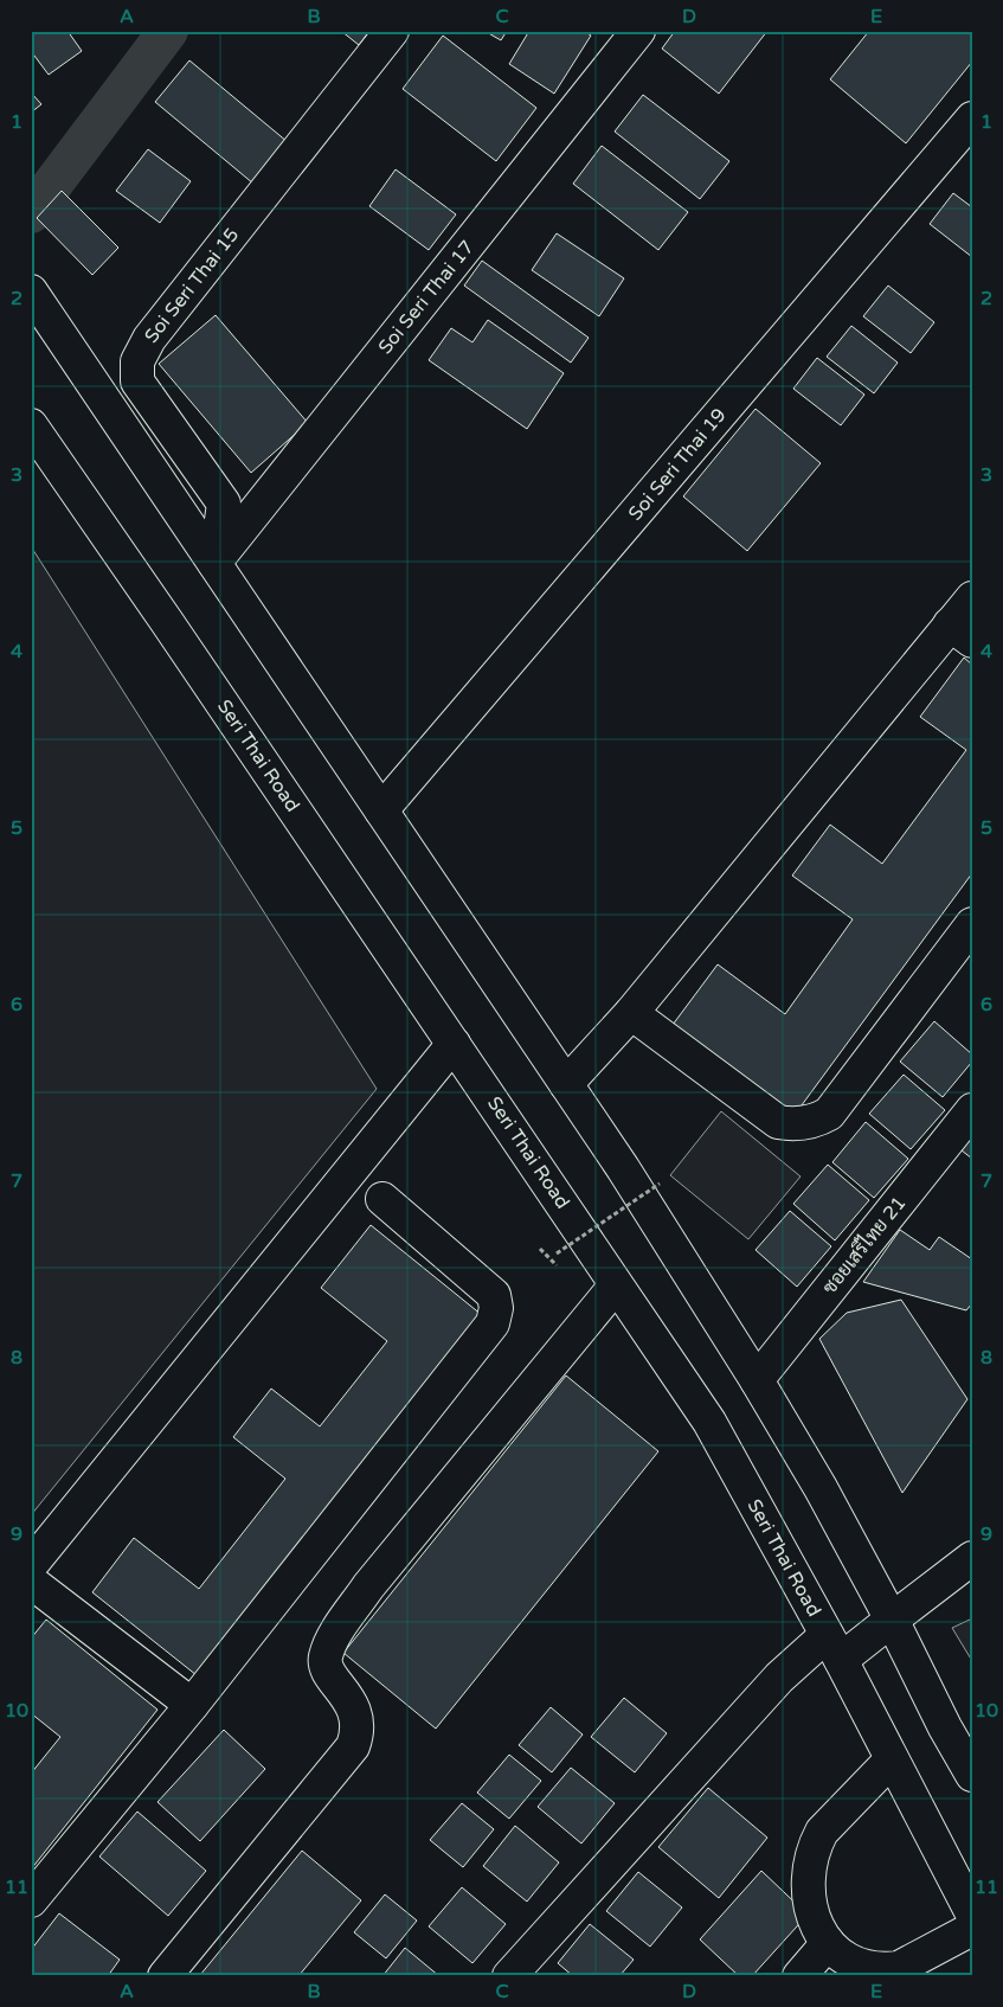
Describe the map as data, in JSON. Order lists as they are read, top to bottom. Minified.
{"streets":{"street":["Soi Seri Thai 15","Soi Seri Thai 17","Soi Seri Thai 19","Seri Thai Road","ซอยเสรีไทย 21"]},"crossings":[["Soi Seri Thai 15","Soi Seri Thai 17"]],"grid":{"columns":["A","B","C","D","E"],"rows":["1","2","3","4","5","6","7","8","9","10","11"]}}
